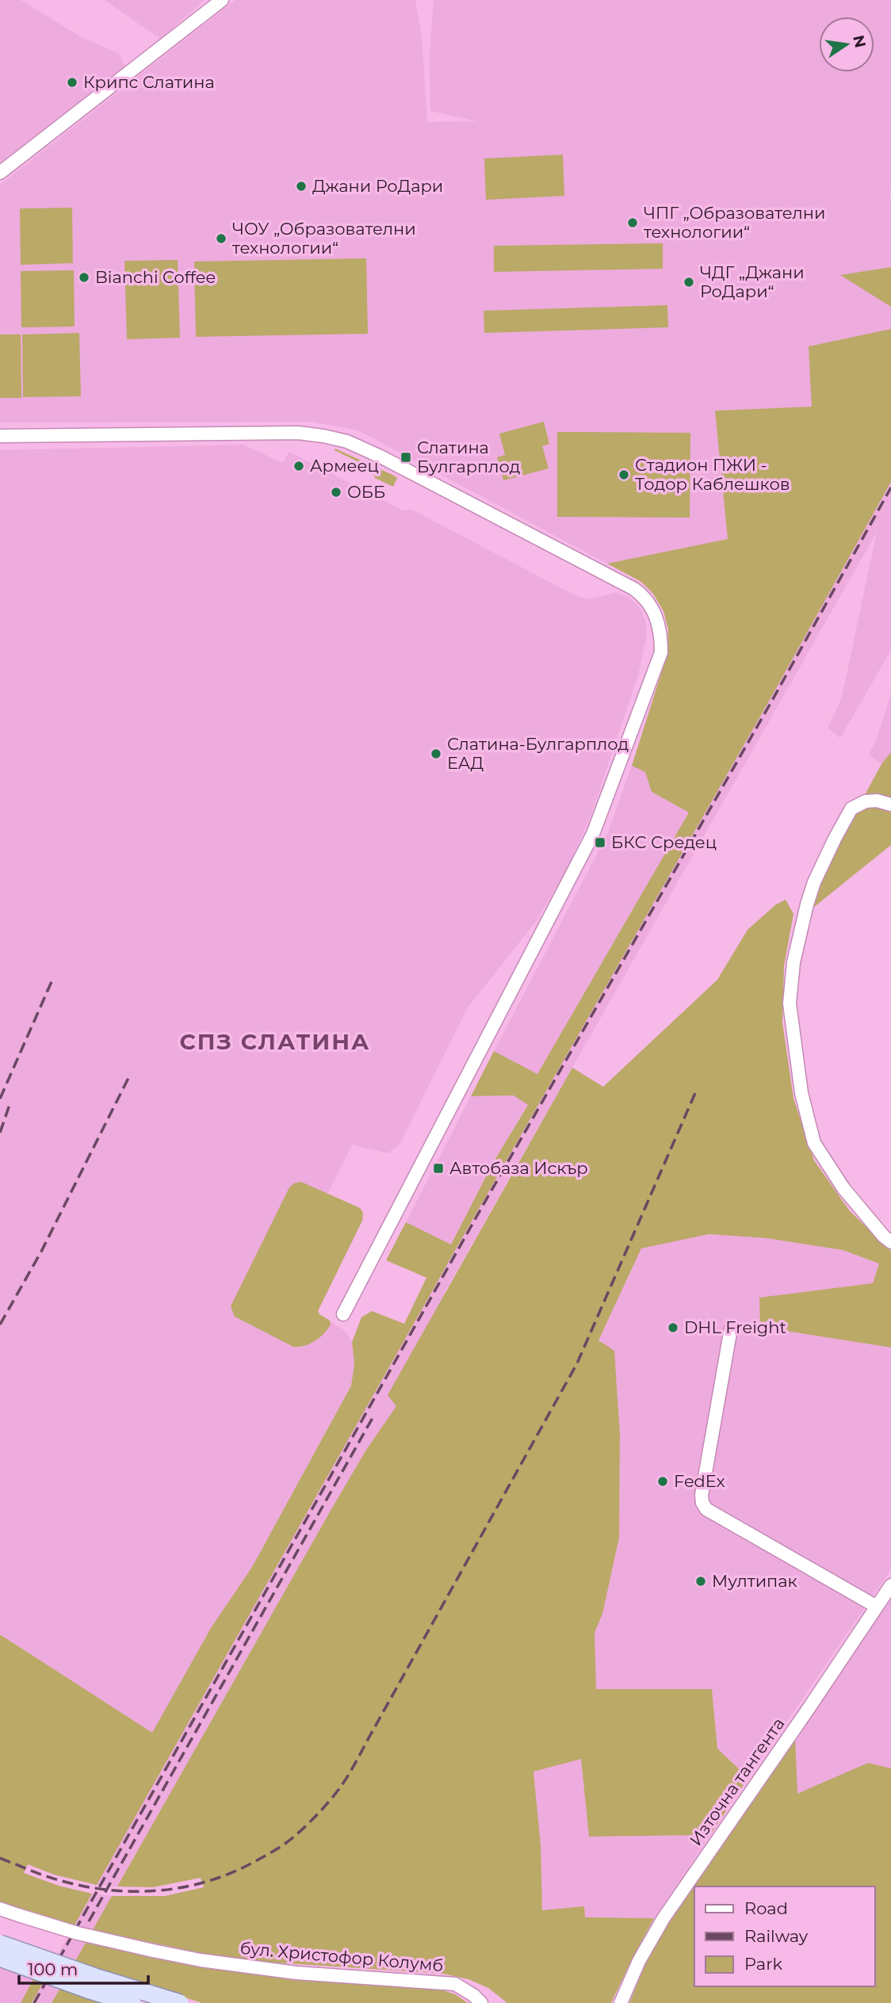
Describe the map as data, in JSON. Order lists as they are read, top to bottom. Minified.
{"streets":{"street":["Източна тангента","бул. Христофор Колумб"]},"districts":["СПЗ СЛАТИНА"],"places":{"other":["Крипс Слатина","Джани РоДари","ЧПГ „Образователни технологии“","ЧОУ „Образователни технологии“","Bianchi Coffee","ЧДГ „Джани РоДари“","Армеец","Стадион ПЖИ - Тодор Каблешков","ОББ","Слатина-Булгарплод ЕАД","DHL Freight","FedEx","Мултипак"],"transit":["Слатина Булгарплод","БКС Средец","Автобаза Искър"]},"legend":["Road","Railway","Park"],"scale_bar":"100 m","north":"right"}
